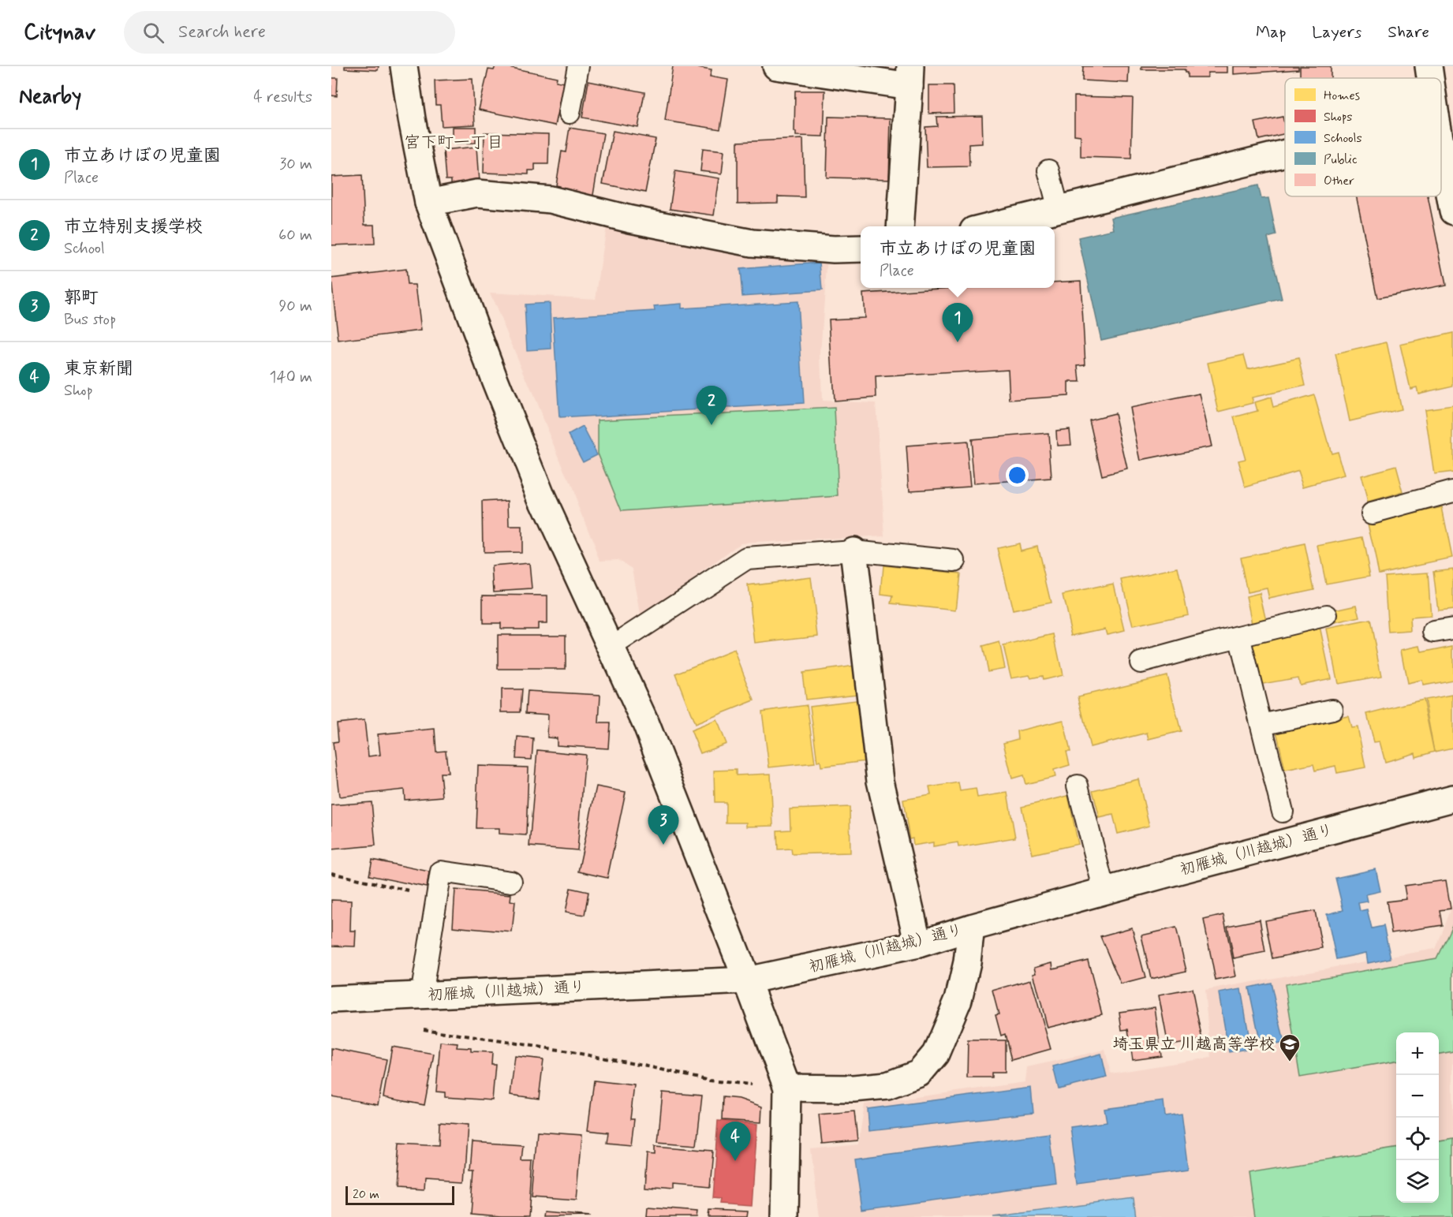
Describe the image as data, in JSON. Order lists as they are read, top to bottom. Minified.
{"streets":{"street":["初雁城（川越城）通り"]},"districts":["宮下町一丁目"],"places":{"school or university":["埼玉県立 川越高等学校"]},"legend":["Homes","Shops","Schools","Public","Other"],"scale_bar":"20 m","page":{"header":"Citynav","search":"Search here","nav":["Map","Layers","Share"],"heading":["Nearby","4 results"],"list":[{"mark":"1","name":"市立あけぼの児童園","note":"Place","value":"30 m"},{"mark":"2","name":"市立特別支援学校","note":"School","value":"60 m"},{"mark":"3","name":"郭町","note":"Bus stop","value":"90 m"},{"mark":"4","name":"東京新聞","note":"Shop","value":"140 m"}],"popup":["市立あけぼの児童園","Place"],"pins":["1","2","3","4"],"map_buttons":["+","−"],"scale":"20 m"}}
